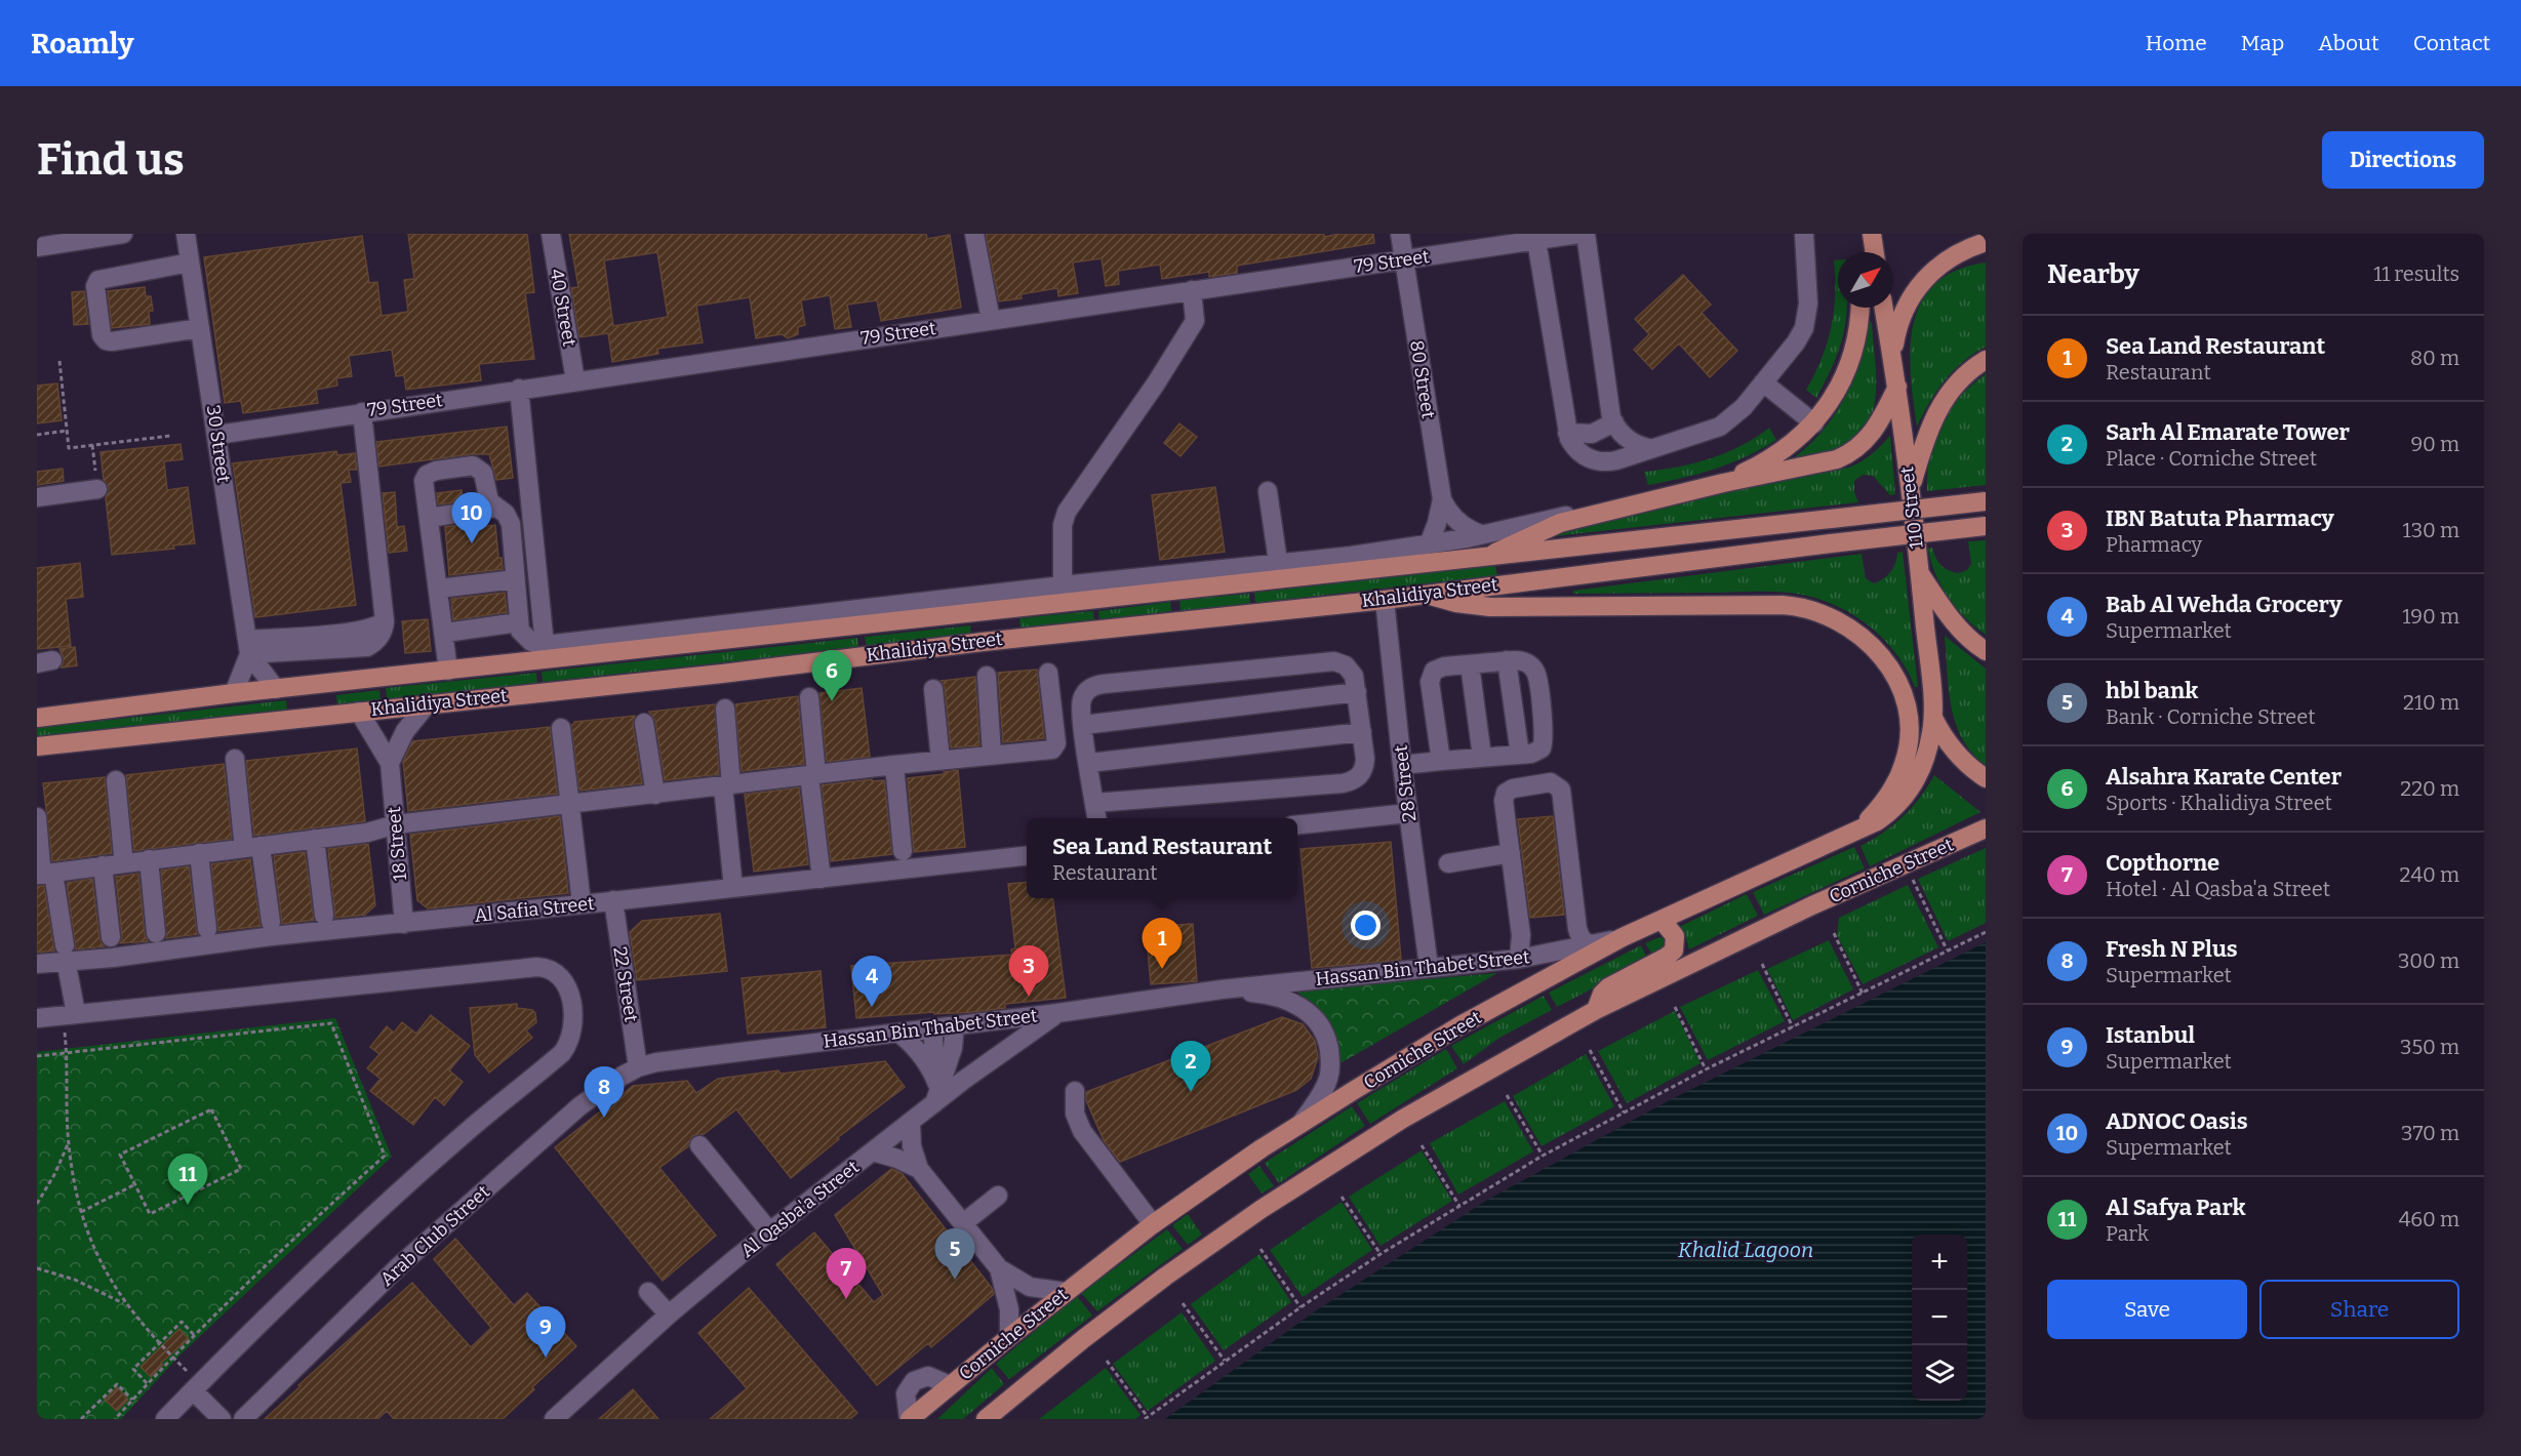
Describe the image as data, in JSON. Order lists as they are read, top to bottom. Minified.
{"streets":{"main road":["110 Street","Khalidiya Street","Corniche Street"],"street":["79 Street","40 Street","80 Street","30 Street","28 Street","18 Street","Al Safia Street","Hassan Bin Thabet Street","22 Street","Al Qasba'a Street","Arab Club Street"]},"crossings":[["79 Street","40 Street"],["79 Street","80 Street"],["79 Street","30 Street"],["30 Street","Khalidiya Street"],["110 Street","Corniche Street"],["Khalidiya Street","28 Street"],["Khalidiya Street","18 Street"],["28 Street","Hassan Bin Thabet Street"],["18 Street","Al Safia Street"],["Corniche Street","Hassan Bin Thabet Street"],["Al Safia Street","22 Street"],["Hassan Bin Thabet Street","22 Street"],["Hassan Bin Thabet Street","Al Qasba'a Street"],["Hassan Bin Thabet Street","Arab Club Street"],["22 Street","Arab Club Street"]],"water":["Khalid Lagoon"],"north":"top right","page":{"header":"Roamly","nav":["Home","Map","About","Contact"],"buttons":["Directions",["Save","Share"]],"title":"Find us","heading":["Nearby","11 results"],"list":[{"mark":"1","name":"Sea Land Restaurant","note":"Restaurant","value":"80 m"},{"mark":"2","name":"Sarh Al Emarate Tower","note":"Place · Corniche Street","value":"90 m"},{"mark":"3","name":"IBN Batuta Pharmacy","note":"Pharmacy","value":"130 m"},{"mark":"4","name":"Bab Al Wehda Grocery","note":"Supermarket","value":"190 m"},{"mark":"5","name":"hbl bank","note":"Bank · Corniche Street","value":"210 m"},{"mark":"6","name":"Alsahra Karate Center","note":"Sports · Khalidiya Street","value":"220 m"},{"mark":"7","name":"Copthorne","note":"Hotel · Al Qasba'a Street","value":"240 m"},{"mark":"8","name":"Fresh N Plus","note":"Supermarket","value":"300 m"},{"mark":"9","name":"Istanbul","note":"Supermarket","value":"350 m"},{"mark":"10","name":"ADNOC Oasis","note":"Supermarket","value":"370 m"},{"mark":"11","name":"Al Safya Park","note":"Park","value":"460 m"}],"pins":["10","6","1","3","4","2","8","11","5","7","9"],"popup":["Sea Land Restaurant","Restaurant"],"map_buttons":["+","−"]}}
